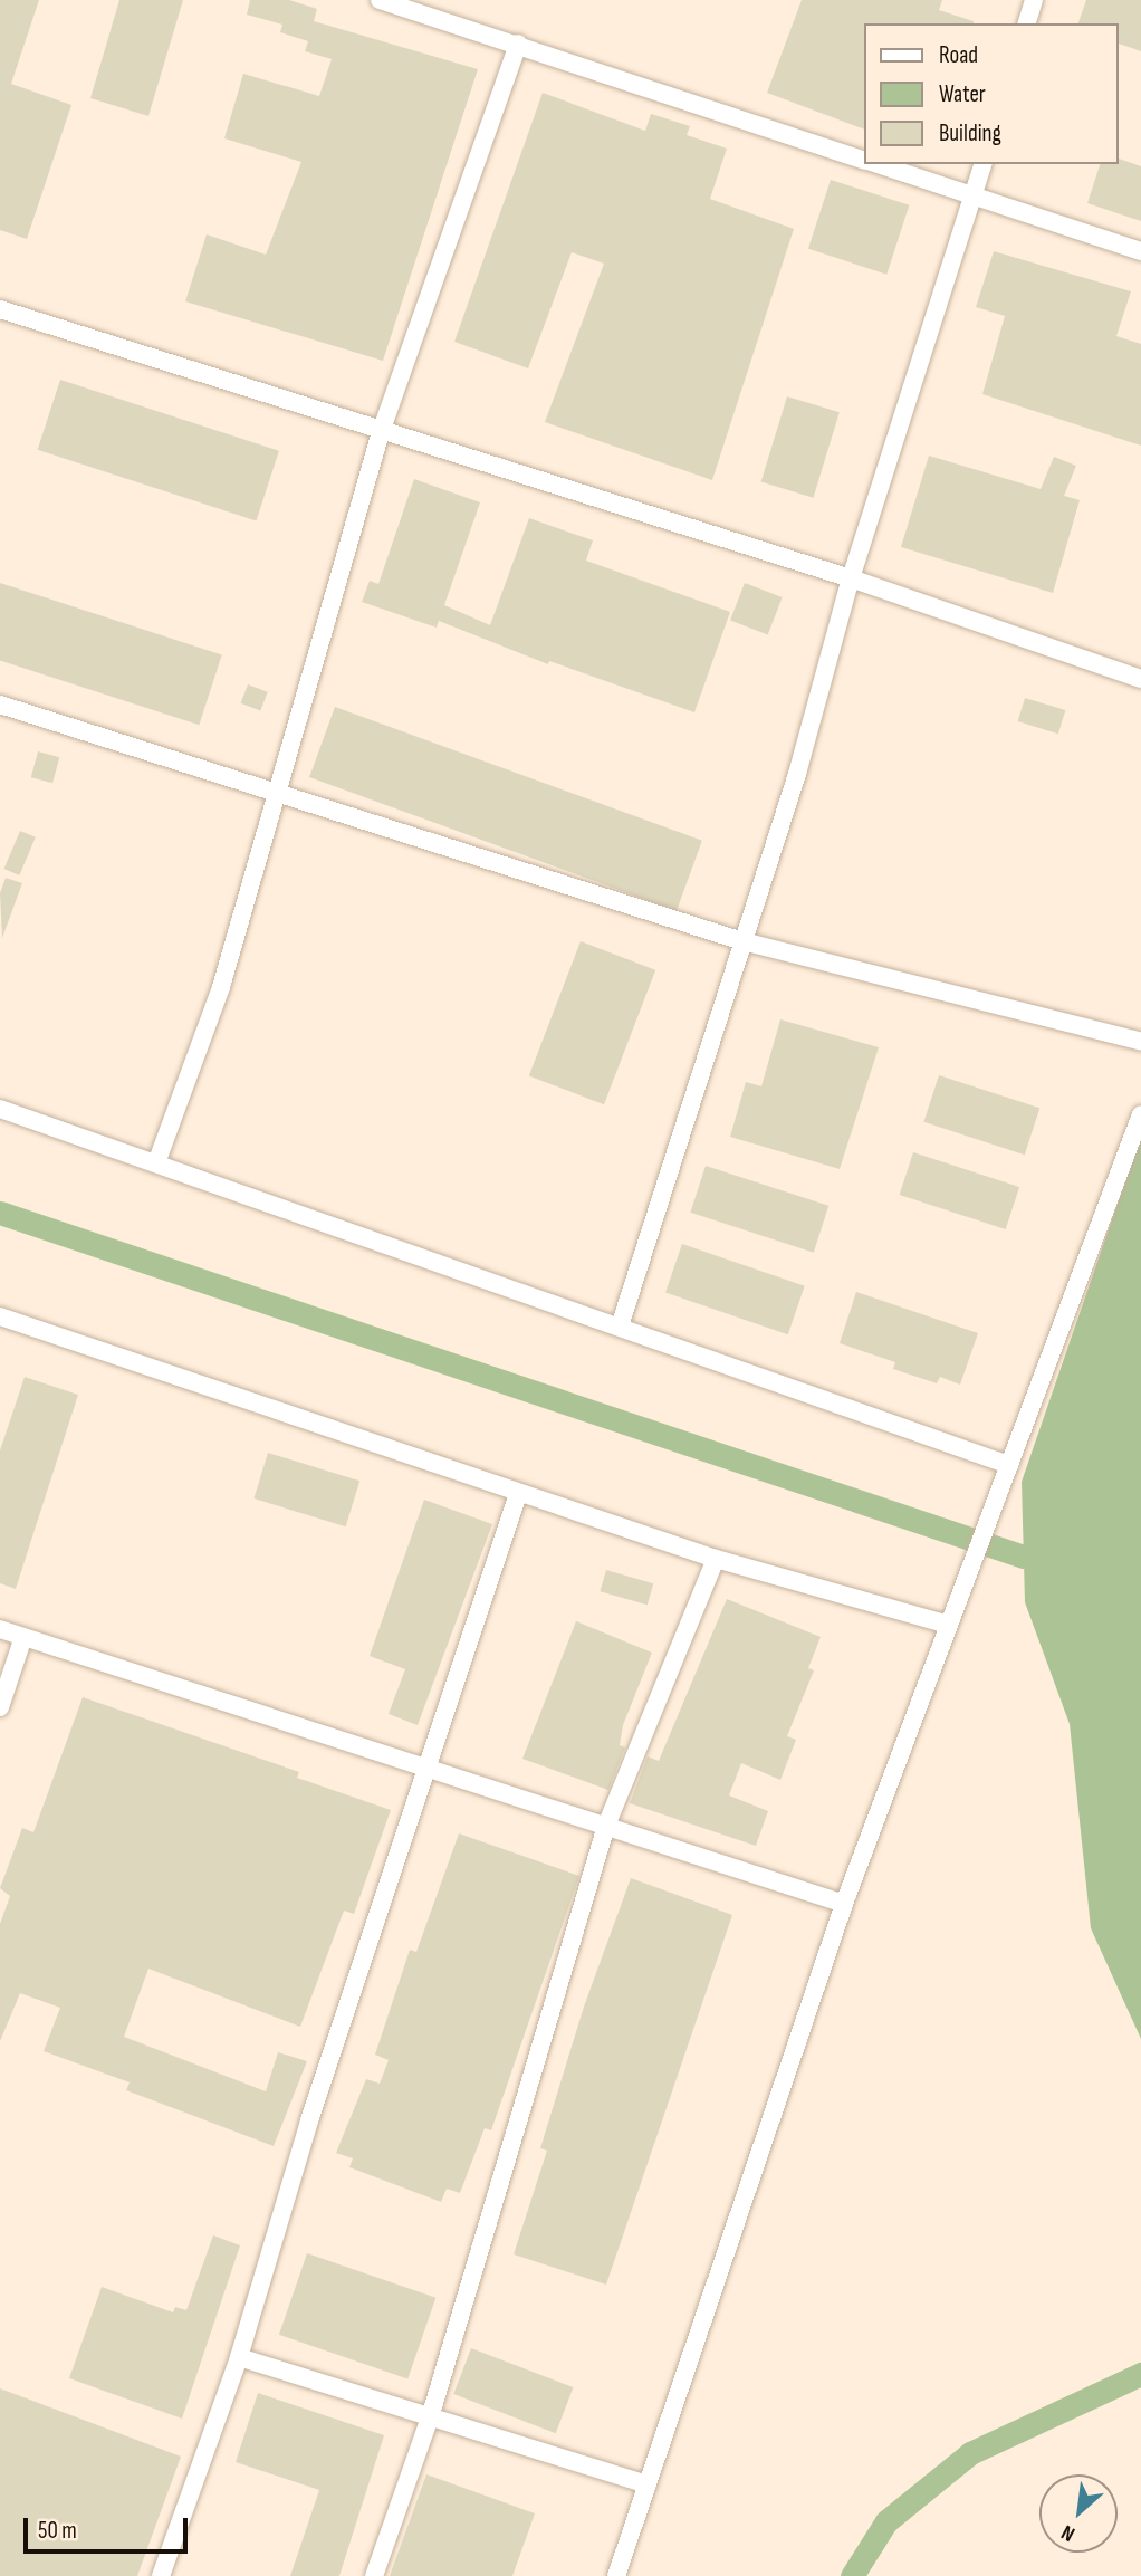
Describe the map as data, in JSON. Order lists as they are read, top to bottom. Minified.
{"legend":["Road","Water","Building"],"scale_bar":"50 m","north":"bottom left"}
